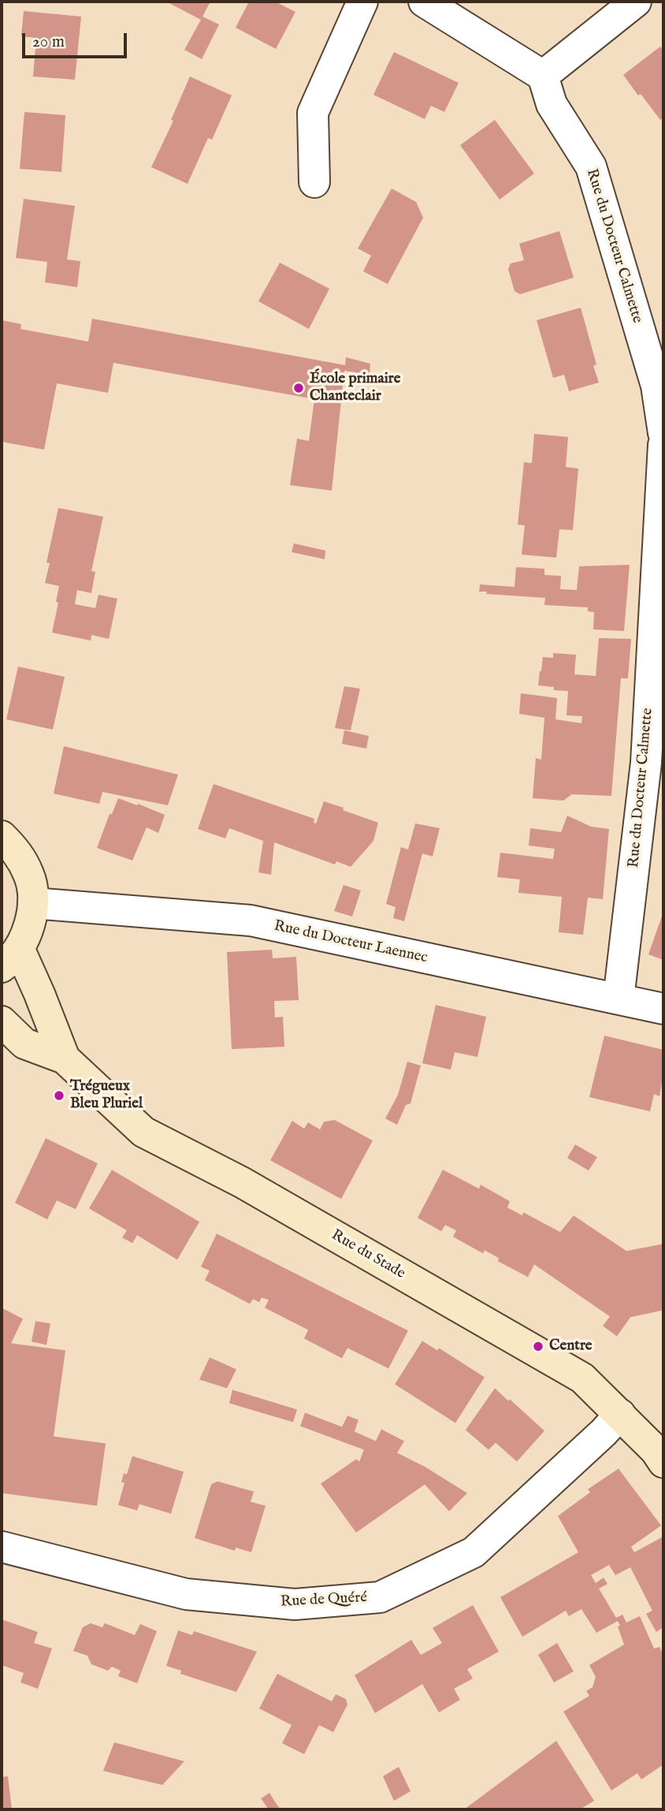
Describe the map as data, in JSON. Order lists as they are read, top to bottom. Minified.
{"streets":{"street":["Rue du Docteur Calmette","Rue du Docteur Laennec","Rue du Stade","Rue de Quéré"]},"crossings":[["Rue du Docteur Calmette","Rue du Docteur Laennec"],["Rue du Stade","Rue de Quéré"]],"places":["École primaire Chanteclair","Trégueux Bleu Pluriel","Centre"],"scale_bar":"20 m"}
